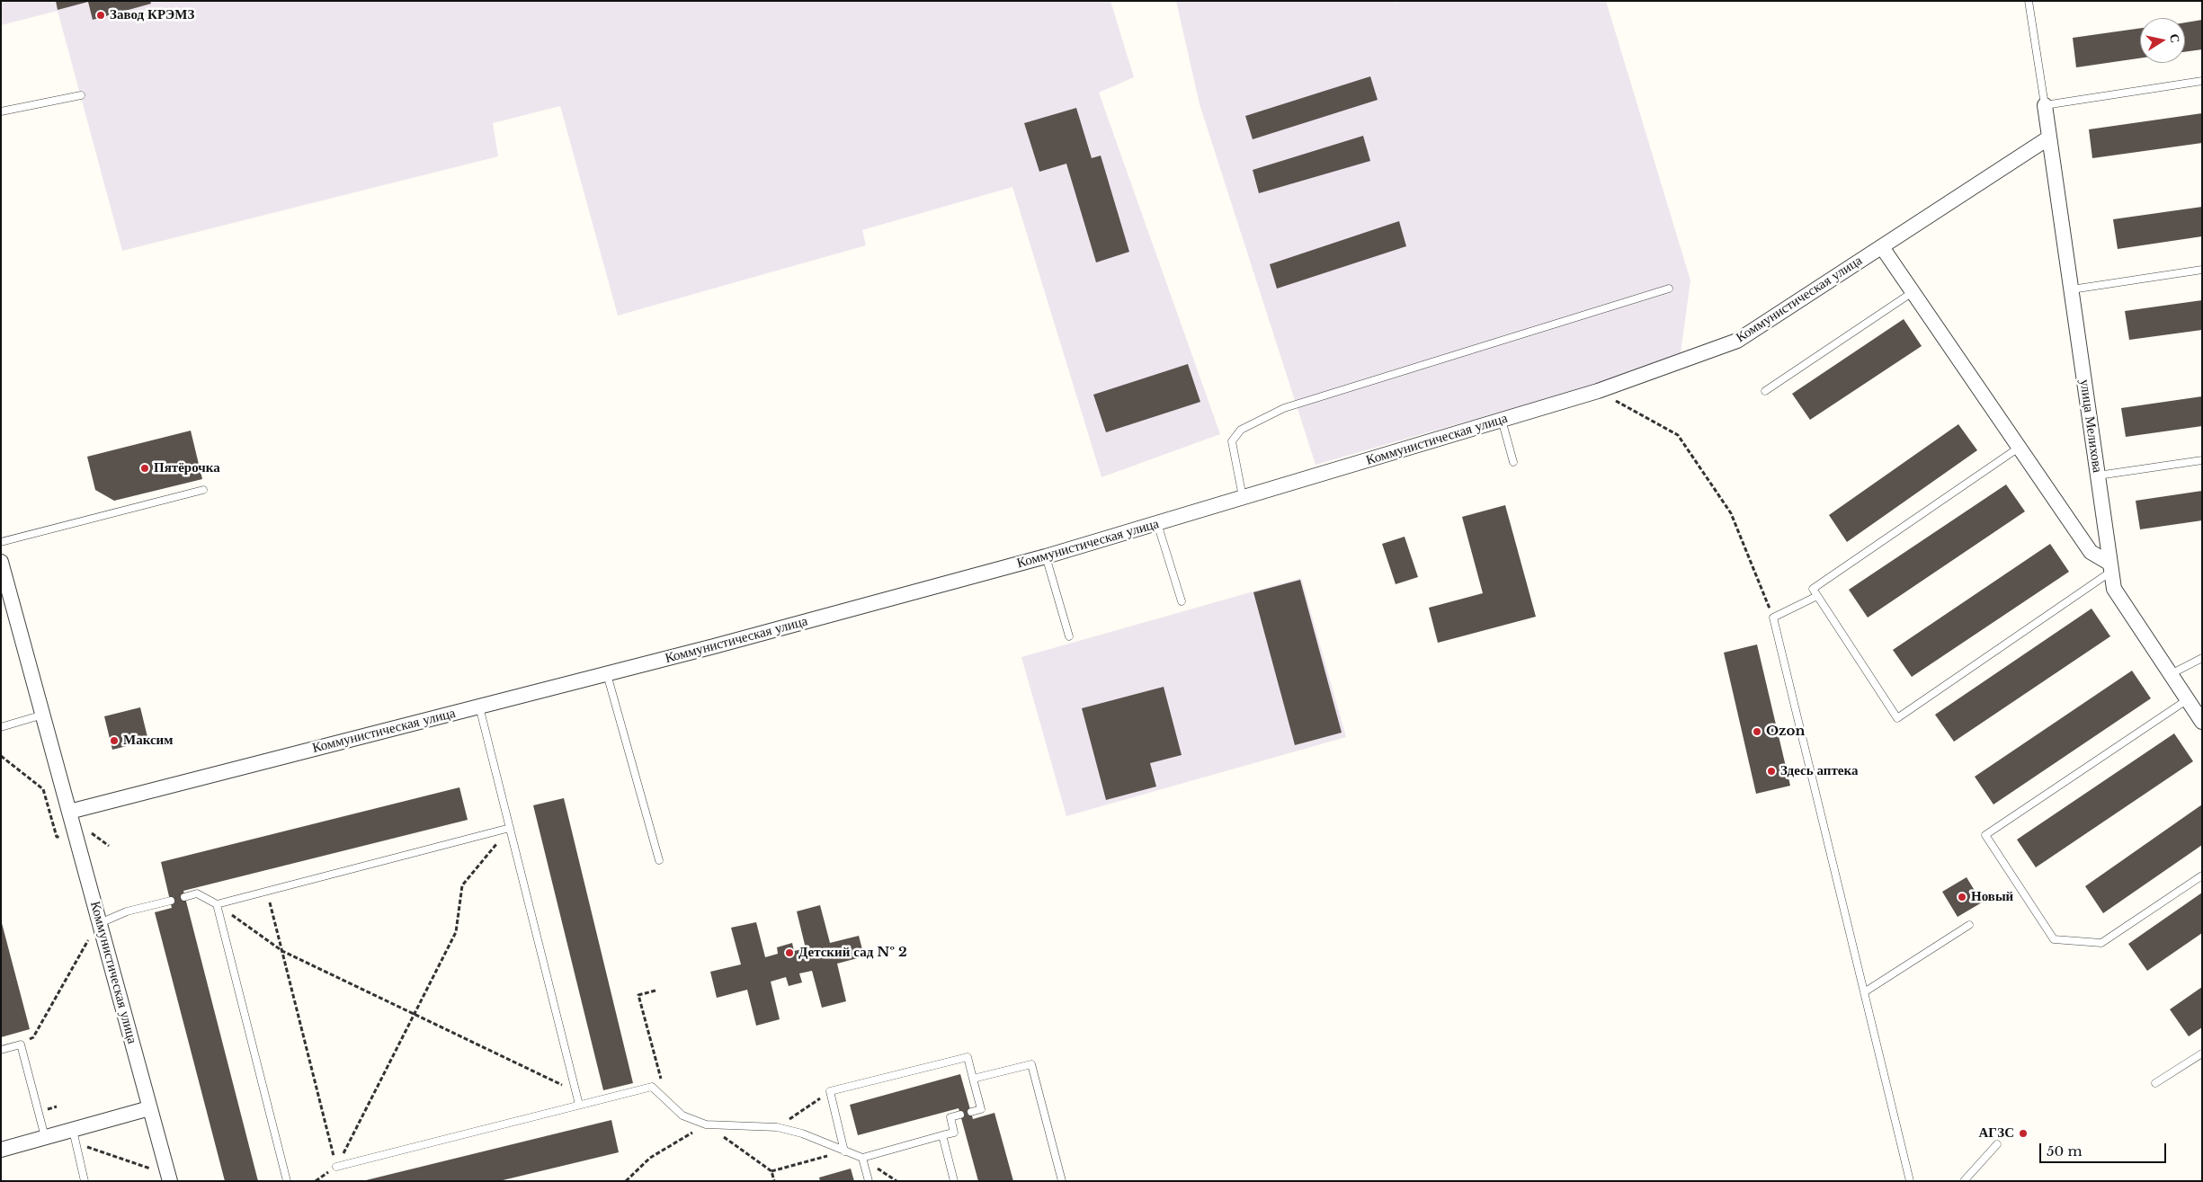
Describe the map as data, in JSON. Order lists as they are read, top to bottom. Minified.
{"streets":{"street":["Коммунистическая улица","улица Мелихова"]},"crossings":[["Коммунистическая улица","улица Мелихова"]],"places":["Завод КРЭМЗ","Пятёрочка","Ozon","Максим","Здесь аптека","Новый","Детский сад № 2","АГЗС"],"scale_bar":"50 m","north":"right"}
